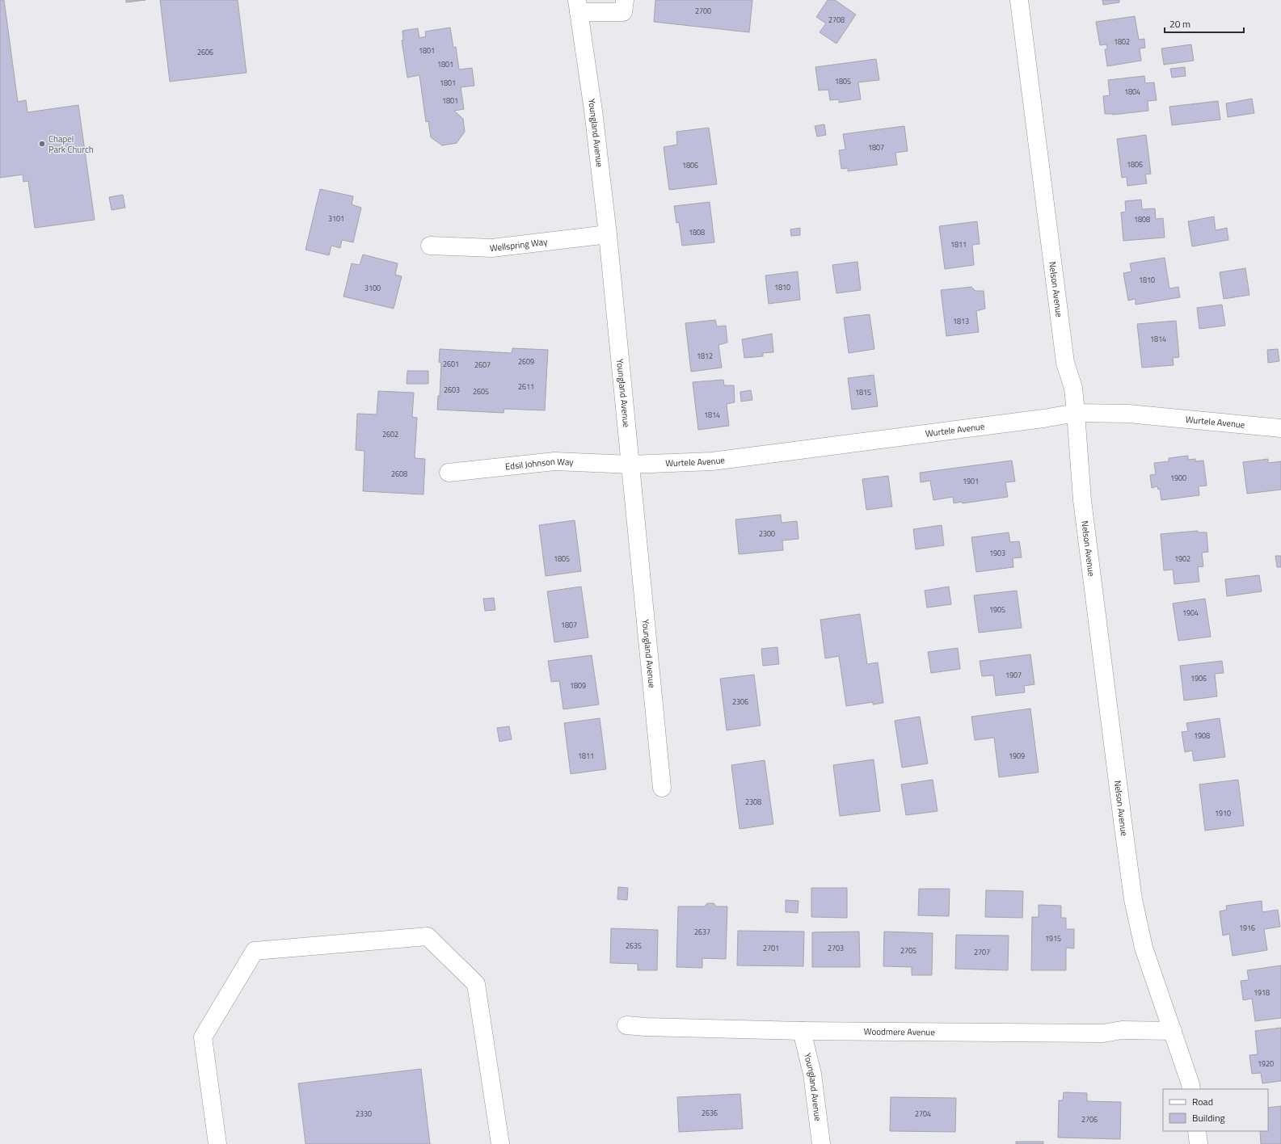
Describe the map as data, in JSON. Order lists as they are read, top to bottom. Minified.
{"streets":{"street":["Youngland Avenue","Wellspring Way","Nelson Avenue","Wurtele Avenue","Edsil Johnson Way","Woodmere Avenue"]},"crossings":[["Youngland Avenue","Wellspring Way"],["Youngland Avenue","Wurtele Avenue"],["Youngland Avenue","Edsil Johnson Way"],["Youngland Avenue","Woodmere Avenue"],["Nelson Avenue","Wurtele Avenue"],["Nelson Avenue","Woodmere Avenue"],["Wurtele Avenue","Edsil Johnson Way"]],"places":["Chapel Park Church"],"house_numbers":["2700","2708","1802","1801","2606","1801","1805","1801","1804","1801","1807","1806","1806","3101","1808","1808","1811","1810","1810","3100","1813","1814","1812","2609","2601","2607","2611","2603","2605","1815","1814","2602","2608","1900","1901","2300","1903","1805","1902","1905","1904","1807","1907","1906","1809","2306","1908","1811","1909","2308","1910","1916","2637","1915","2635","2701","2703","2705","2707","1918","1920","2636","2330","2704","2706"],"legend":["Road","Building"],"scale_bar":"20 m"}
